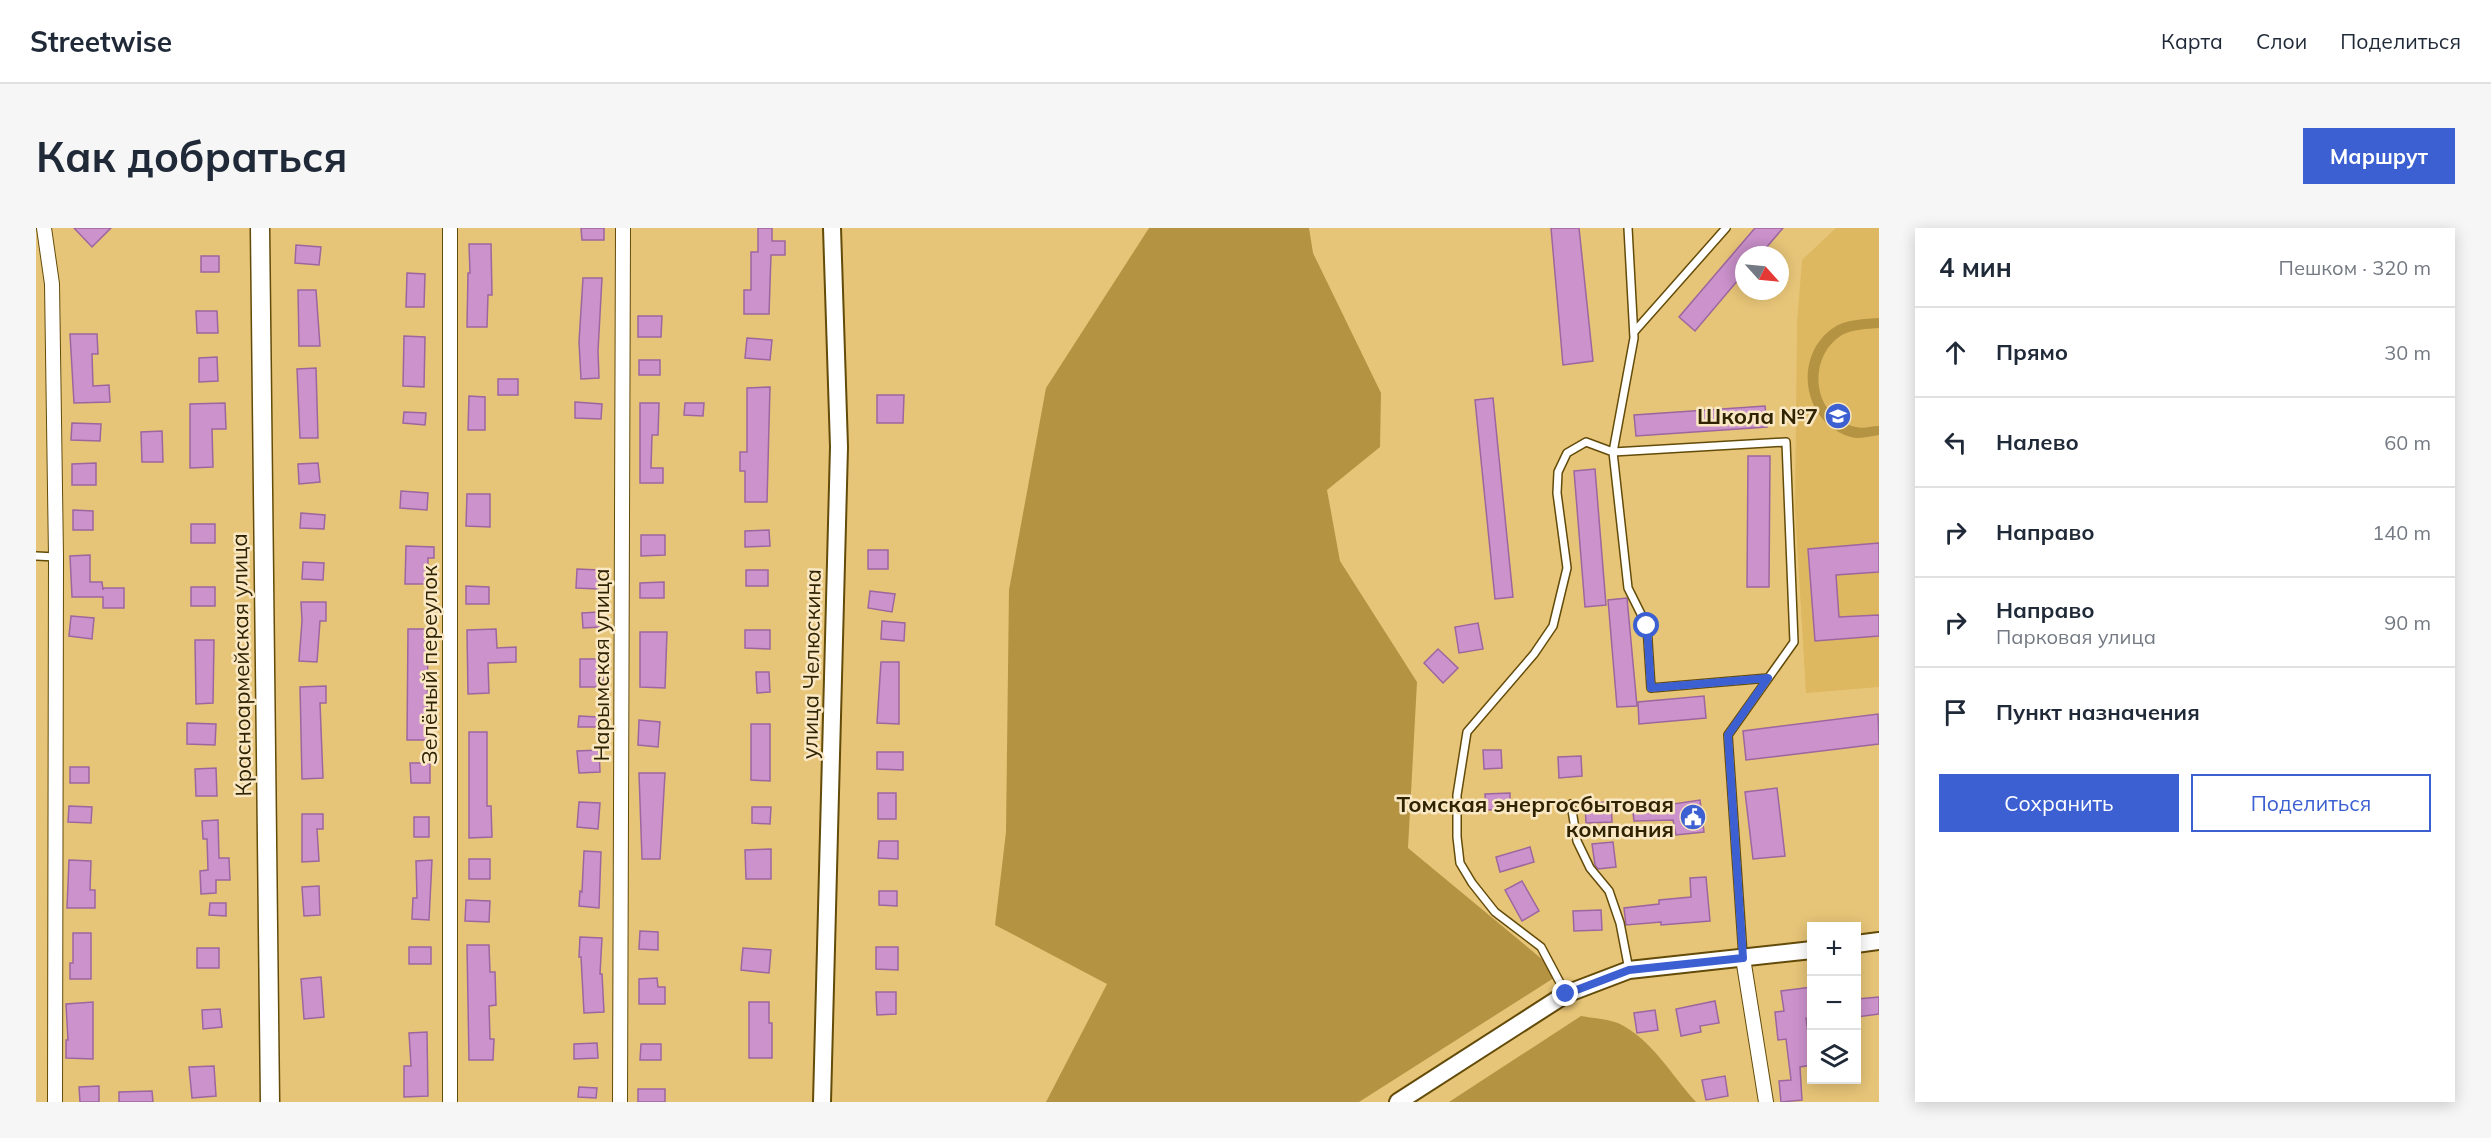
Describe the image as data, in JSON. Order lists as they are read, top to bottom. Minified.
{"streets":{"main road":["Красноармейская улица"],"street":["улица Челюскина","Зелёный переулок","Нарымская улица"]},"places":{"school or university":["Школа №7"],"public building":["Томская энергосбытовая компания"]},"north":"bottom right","page":{"header":"Streetwise","nav":["Карта","Слои","Поделиться"],"buttons":["Маршрут",["Сохранить","Поделиться"]],"title":"Как добраться","heading":["4 мин","Пешком · 320 m"],"list":[["Прямо","30 m"],["Налево","60 m"],["Направо","140 m"],["Направо","Парковая улица","90 m"],"Пункт назначения"],"map_buttons":["+","−"]}}
